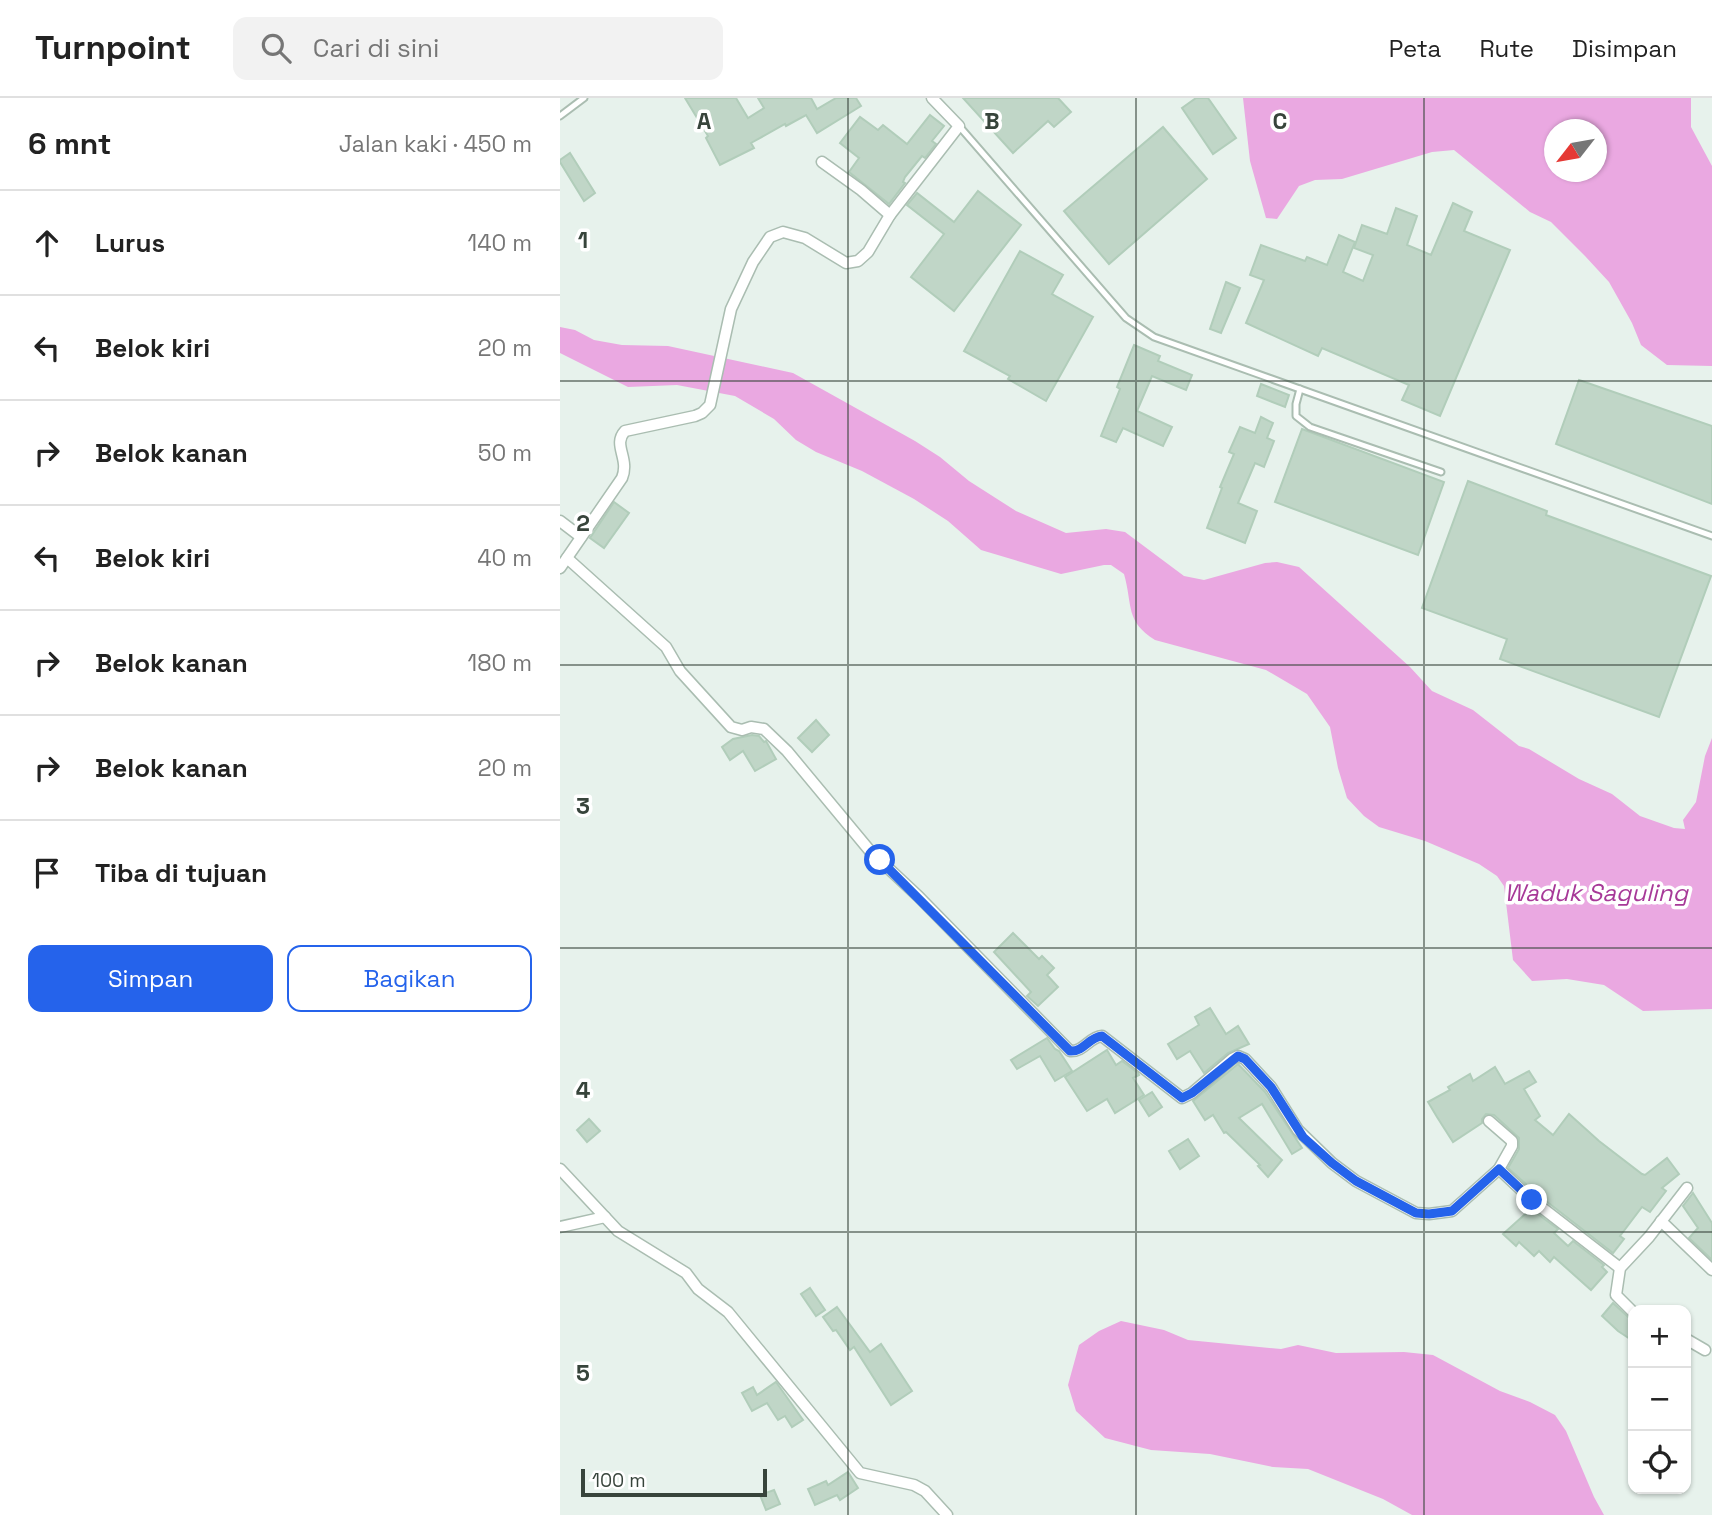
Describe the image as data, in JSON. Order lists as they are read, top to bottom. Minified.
{"water":["Waduk Saguling"],"scale_bar":"100 m","north":"bottom left","page":{"header":"Turnpoint","search":"Cari di sini","nav":["Peta","Rute","Disimpan"],"heading":["6 mnt","Jalan kaki · 450 m"],"list":[["Lurus","140 m"],["Belok kiri","20 m"],["Belok kanan","50 m"],["Belok kiri","40 m"],["Belok kanan","180 m"],["Belok kanan","20 m"],"Tiba di tujuan"],"buttons":["Simpan","Bagikan"],"map_buttons":["+","−"],"scale":"100 m"},"grid":{"columns":["A","B","C"],"rows":["1","2","3","4","5"]}}
